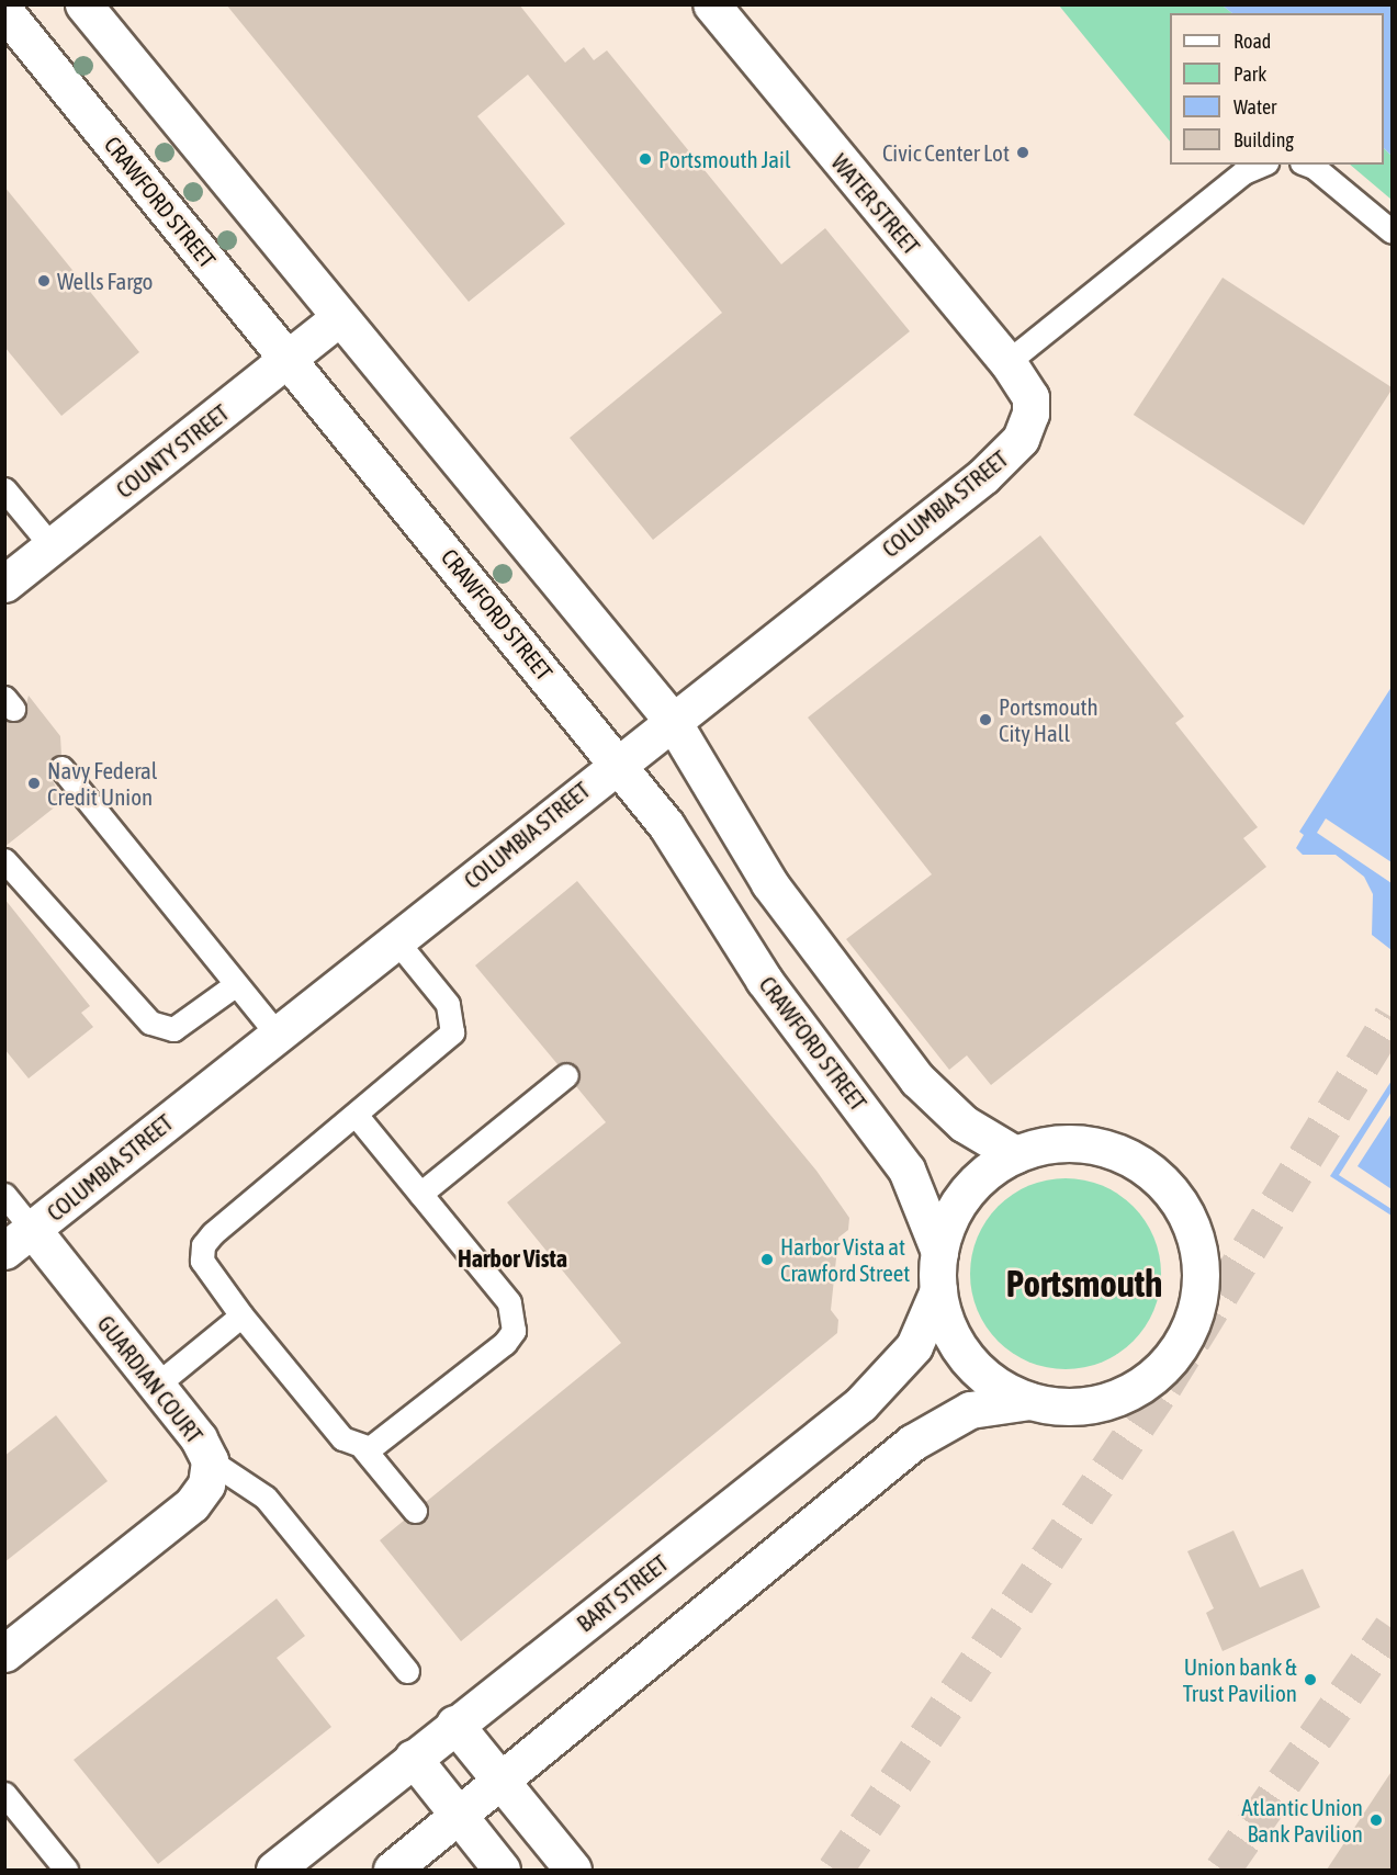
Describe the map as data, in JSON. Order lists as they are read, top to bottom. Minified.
{"streets":{"main road":["CRAWFORD STREET","WATER STREET","COUNTY STREET","COLUMBIA STREET","GUARDIAN COURT","BART STREET"]},"crossings":[["CRAWFORD STREET","COUNTY STREET"],["CRAWFORD STREET","COLUMBIA STREET"],["WATER STREET","COLUMBIA STREET"],["COLUMBIA STREET","GUARDIAN COURT"]],"districts":["Harbor Vista","Portsmouth"],"places":["Civic Center Lot","Portsmouth Jail","Wells Fargo","Portsmouth City Hall","Navy Federal Credit Union","Harbor Vista at Crawford Street","Union bank & Trust Pavilion","Atlantic Union Bank Pavilion"],"legend":["Road","Park","Water","Building"]}
